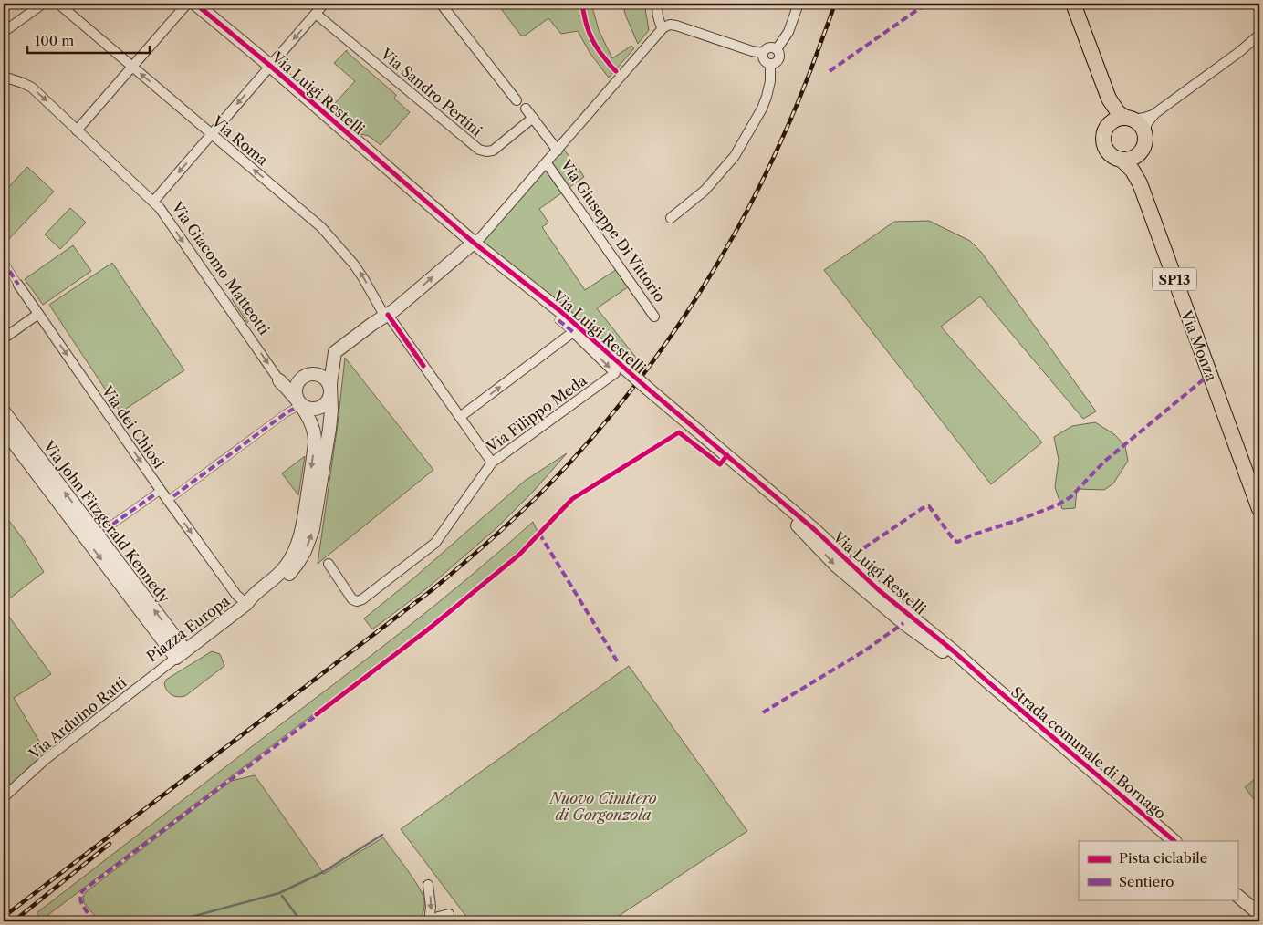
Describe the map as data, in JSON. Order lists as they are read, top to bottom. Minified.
{"streets":{"main road":["SP13","Via Monza"],"street":["Via Sandro Pertini","Via Luigi Restelli","Via Roma","Via Giuseppe Di Vittorio","Via Giacomo Matteotti","Via Filippo Meda","Via dei Chiosi","Via John Fitzgerald Kennedy","Piazza Europa","Via Arduino Ratti","Strada comunale di Bornago"]},"crossings":[["Via Luigi Restelli","Via Giuseppe Di Vittorio"],["Via Luigi Restelli","Via Filippo Meda"],["Via Luigi Restelli","Strada comunale di Bornago"],["Via Roma","Via Giuseppe Di Vittorio"],["Via Roma","Via Filippo Meda"],["Via dei Chiosi","Piazza Europa"],["Via John Fitzgerald Kennedy","Piazza Europa"],["Piazza Europa","Via Arduino Ratti"]],"one_way":["Via Roma","Via Giacomo Matteotti","Via dei Chiosi"],"parks":["Nuovo Cimitero di Gorgonzola"],"legend":["Pista ciclabile","Sentiero"],"scale_bar":"100 m"}
